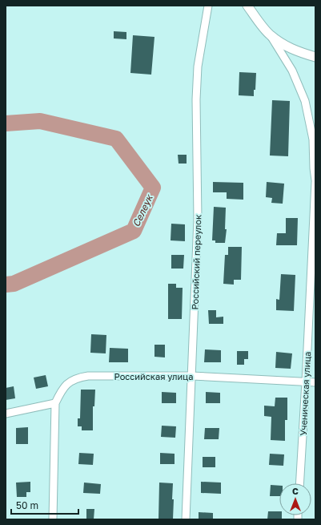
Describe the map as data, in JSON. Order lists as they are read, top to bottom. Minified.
{"streets":{"street":["Российский переулок","Российская улица","Ученическая улица"]},"crossings":[["Российский переулок","Российская улица"],["Российская улица","Ученическая улица"]],"water":["Селеук"],"scale_bar":"50 m","north":"top"}
